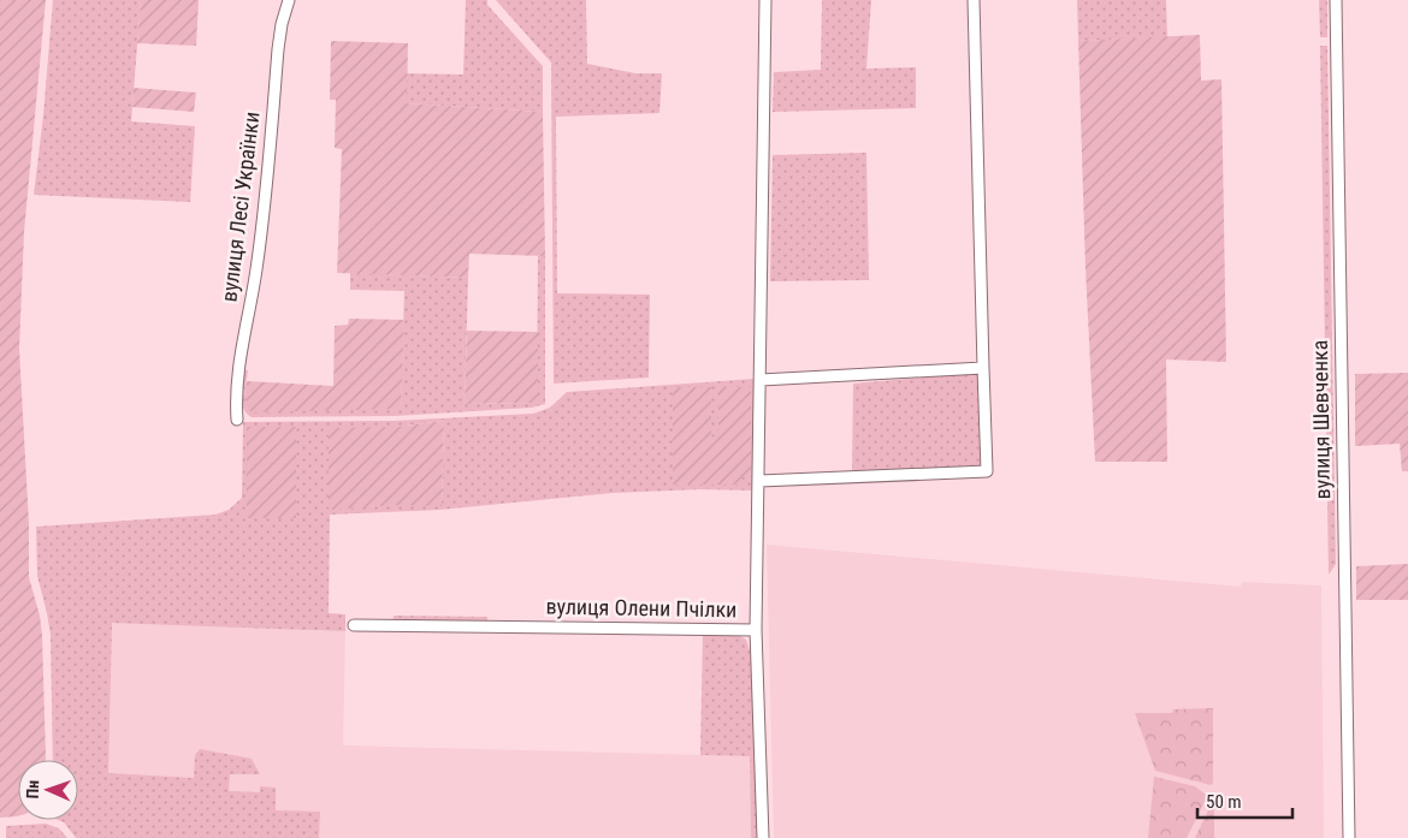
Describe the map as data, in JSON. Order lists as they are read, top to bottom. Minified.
{"streets":{"street":["вулиця Лесі Українки","вулиця Шевченка","вулиця Олени Пчілки"]},"scale_bar":"50 m","north":"left"}
